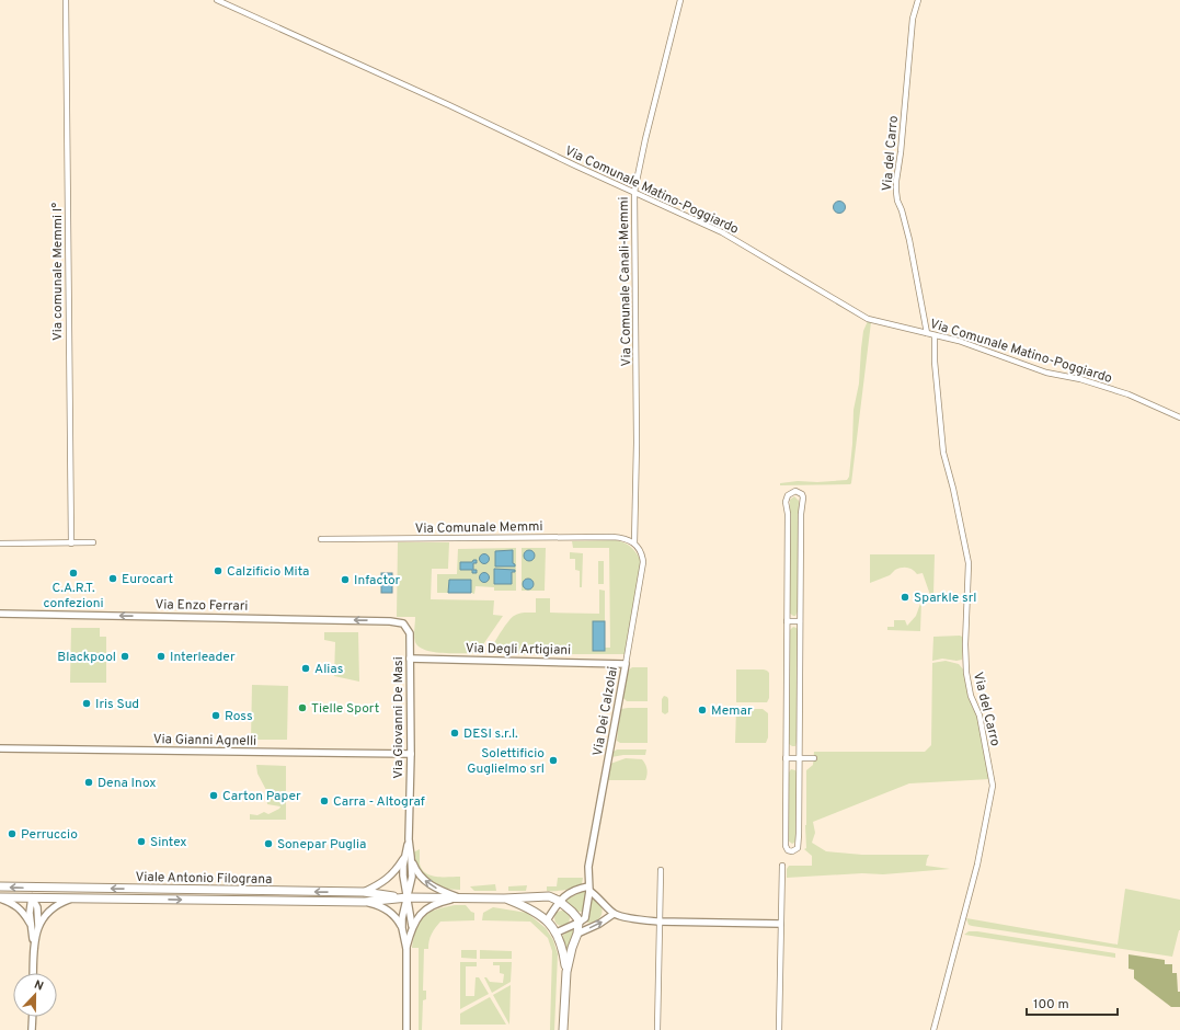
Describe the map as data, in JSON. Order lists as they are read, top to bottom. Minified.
{"streets":{"main road":["Viale Antonio Filograna"],"street":["Via del Carro","Via Comunale Matino-Poggiardo","Via comunale Memmi I°","Via Comunale Canali-Memmi","Via Comunale Memmi","Via Enzo Ferrari","Via Degli Artigiani","Via Dei Calzolai","Via Giovanni De Masi","Via Gianni Agnelli"]},"crossings":[["Via del Carro","Via Comunale Matino-Poggiardo"],["Via Comunale Matino-Poggiardo","Via Comunale Canali-Memmi"],["Via Comunale Canali-Memmi","Via Comunale Memmi"],["Via Comunale Canali-Memmi","Via Dei Calzolai"],["Via Comunale Memmi","Via Dei Calzolai"],["Via Enzo Ferrari","Via Giovanni De Masi"],["Via Degli Artigiani","Via Dei Calzolai"],["Via Degli Artigiani","Via Giovanni De Masi"],["Via Giovanni De Masi","Via Gianni Agnelli"]],"one_way":["Via Enzo Ferrari"],"places":["Calzificio Mita","C.A.R.T. confezioni","Eurocart","Infactor","Sparkle srl","Blackpool","Interleader","Alias","Iris Sud","Tielle Sport","Memar","Ross","DESI s.r.l.","Solettificio Guglielmo srl","Dena Inox","Carton Paper","Carra - Altograf","Perruccio","Sintex","Sonepar Puglia"],"scale_bar":"100 m","north":"top"}
